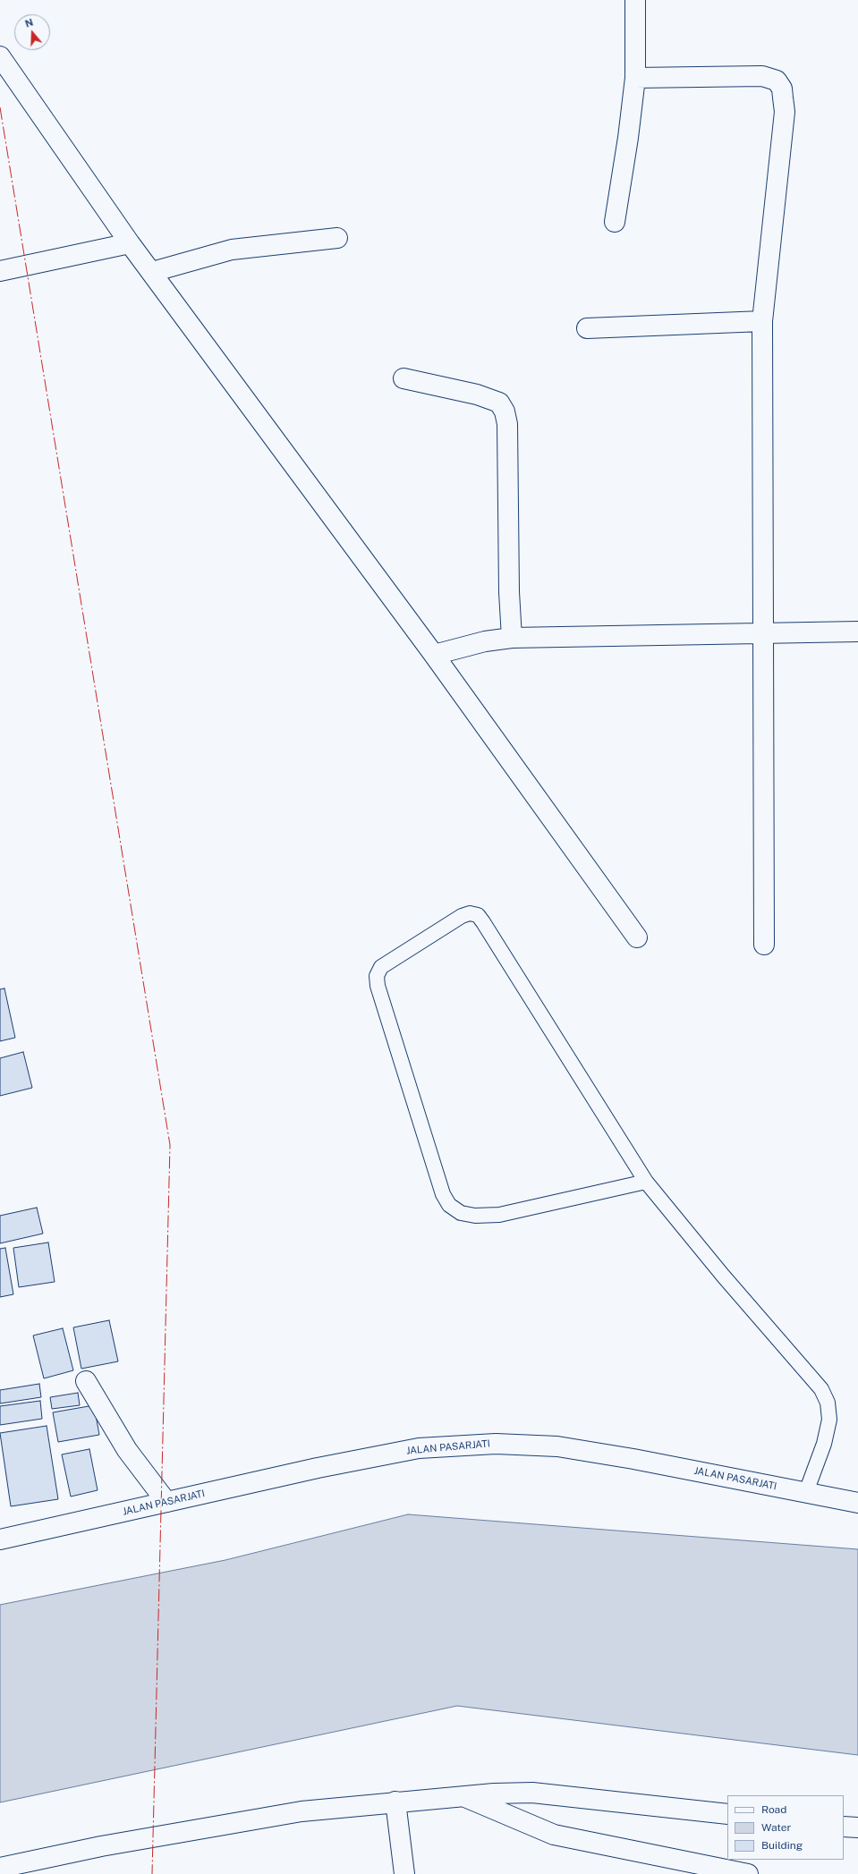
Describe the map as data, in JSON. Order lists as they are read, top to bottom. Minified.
{"streets":{"street":["JALAN PASARJATI"]},"legend":["Road","Water","Building"],"north":"top"}
